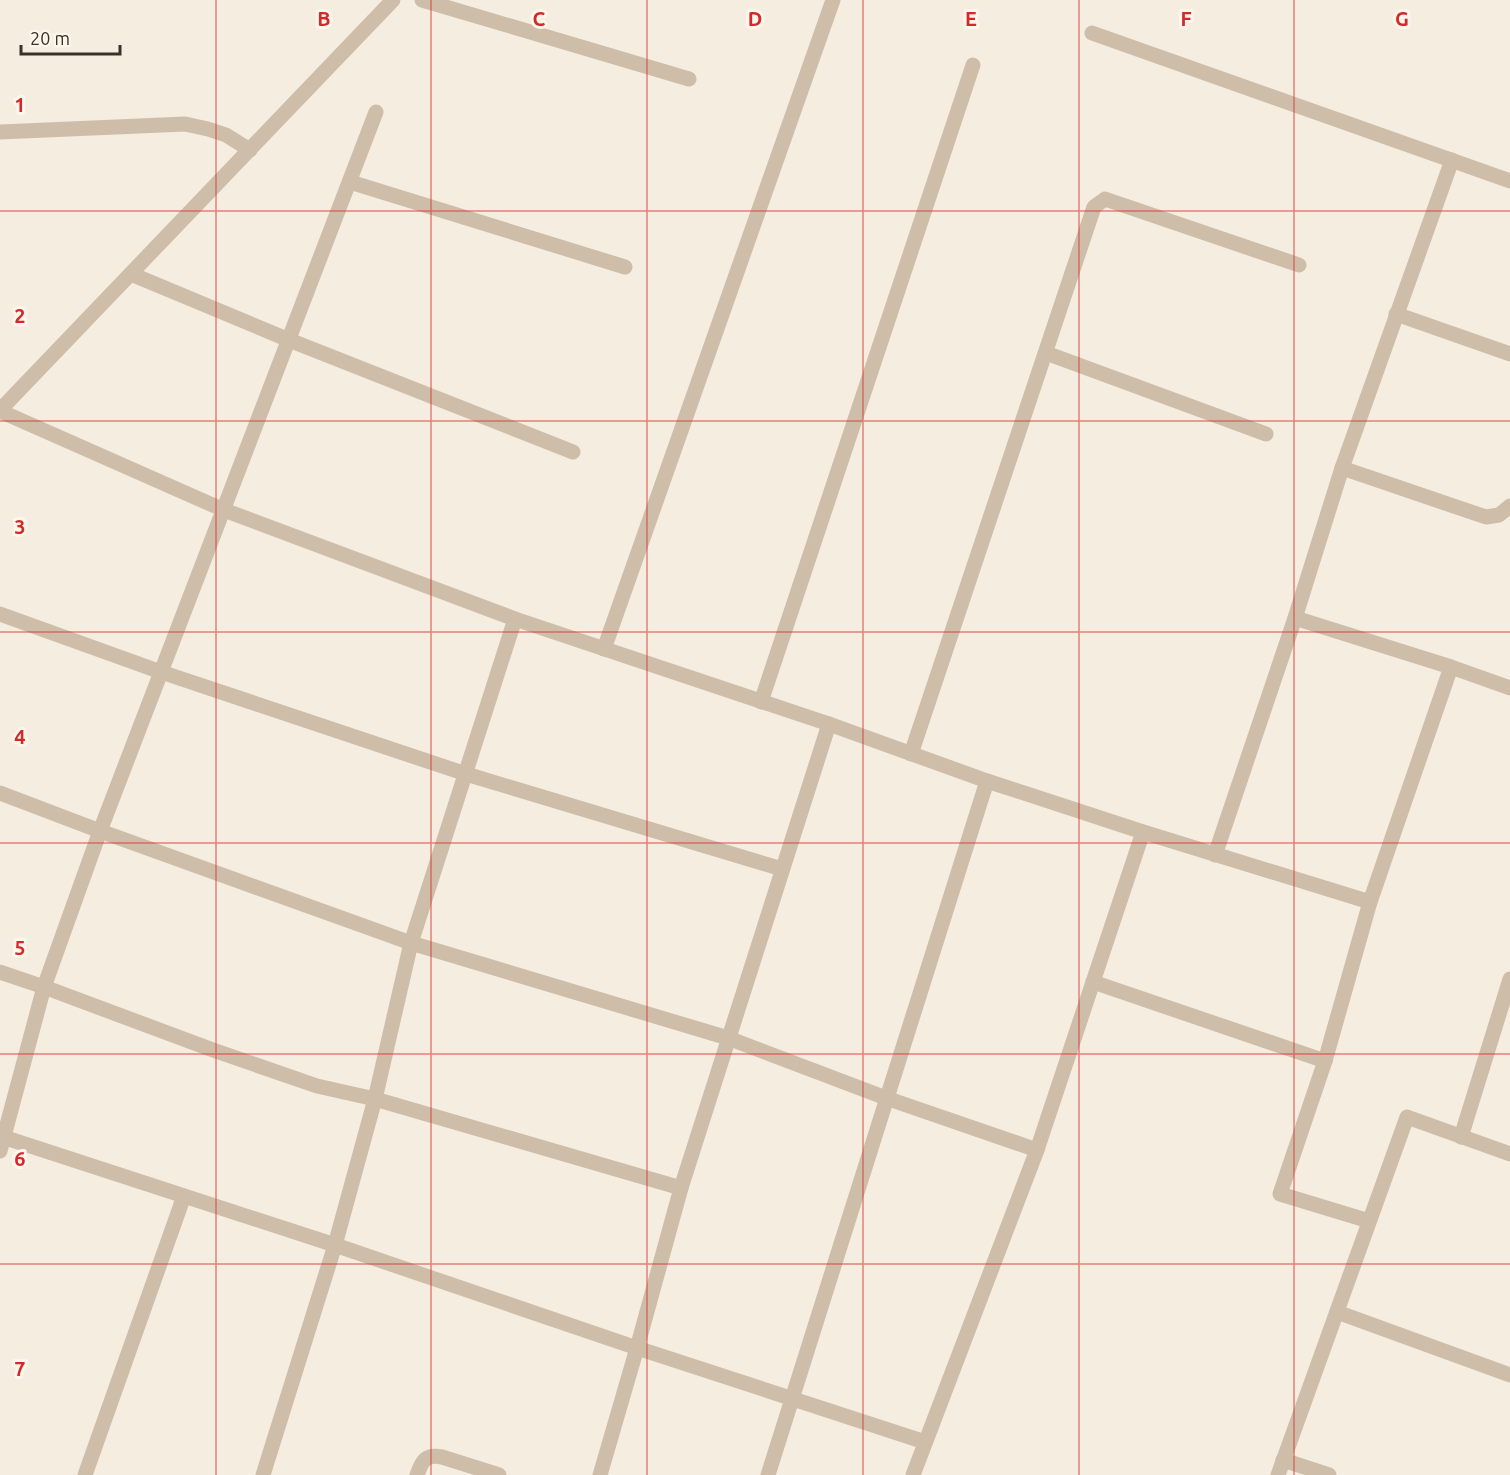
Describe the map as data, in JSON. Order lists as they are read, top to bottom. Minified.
{"scale_bar":"20 m","grid":{"columns":["B","C","D","E","F","G"],"rows":["1","2","3","4","5","6","7"]}}
